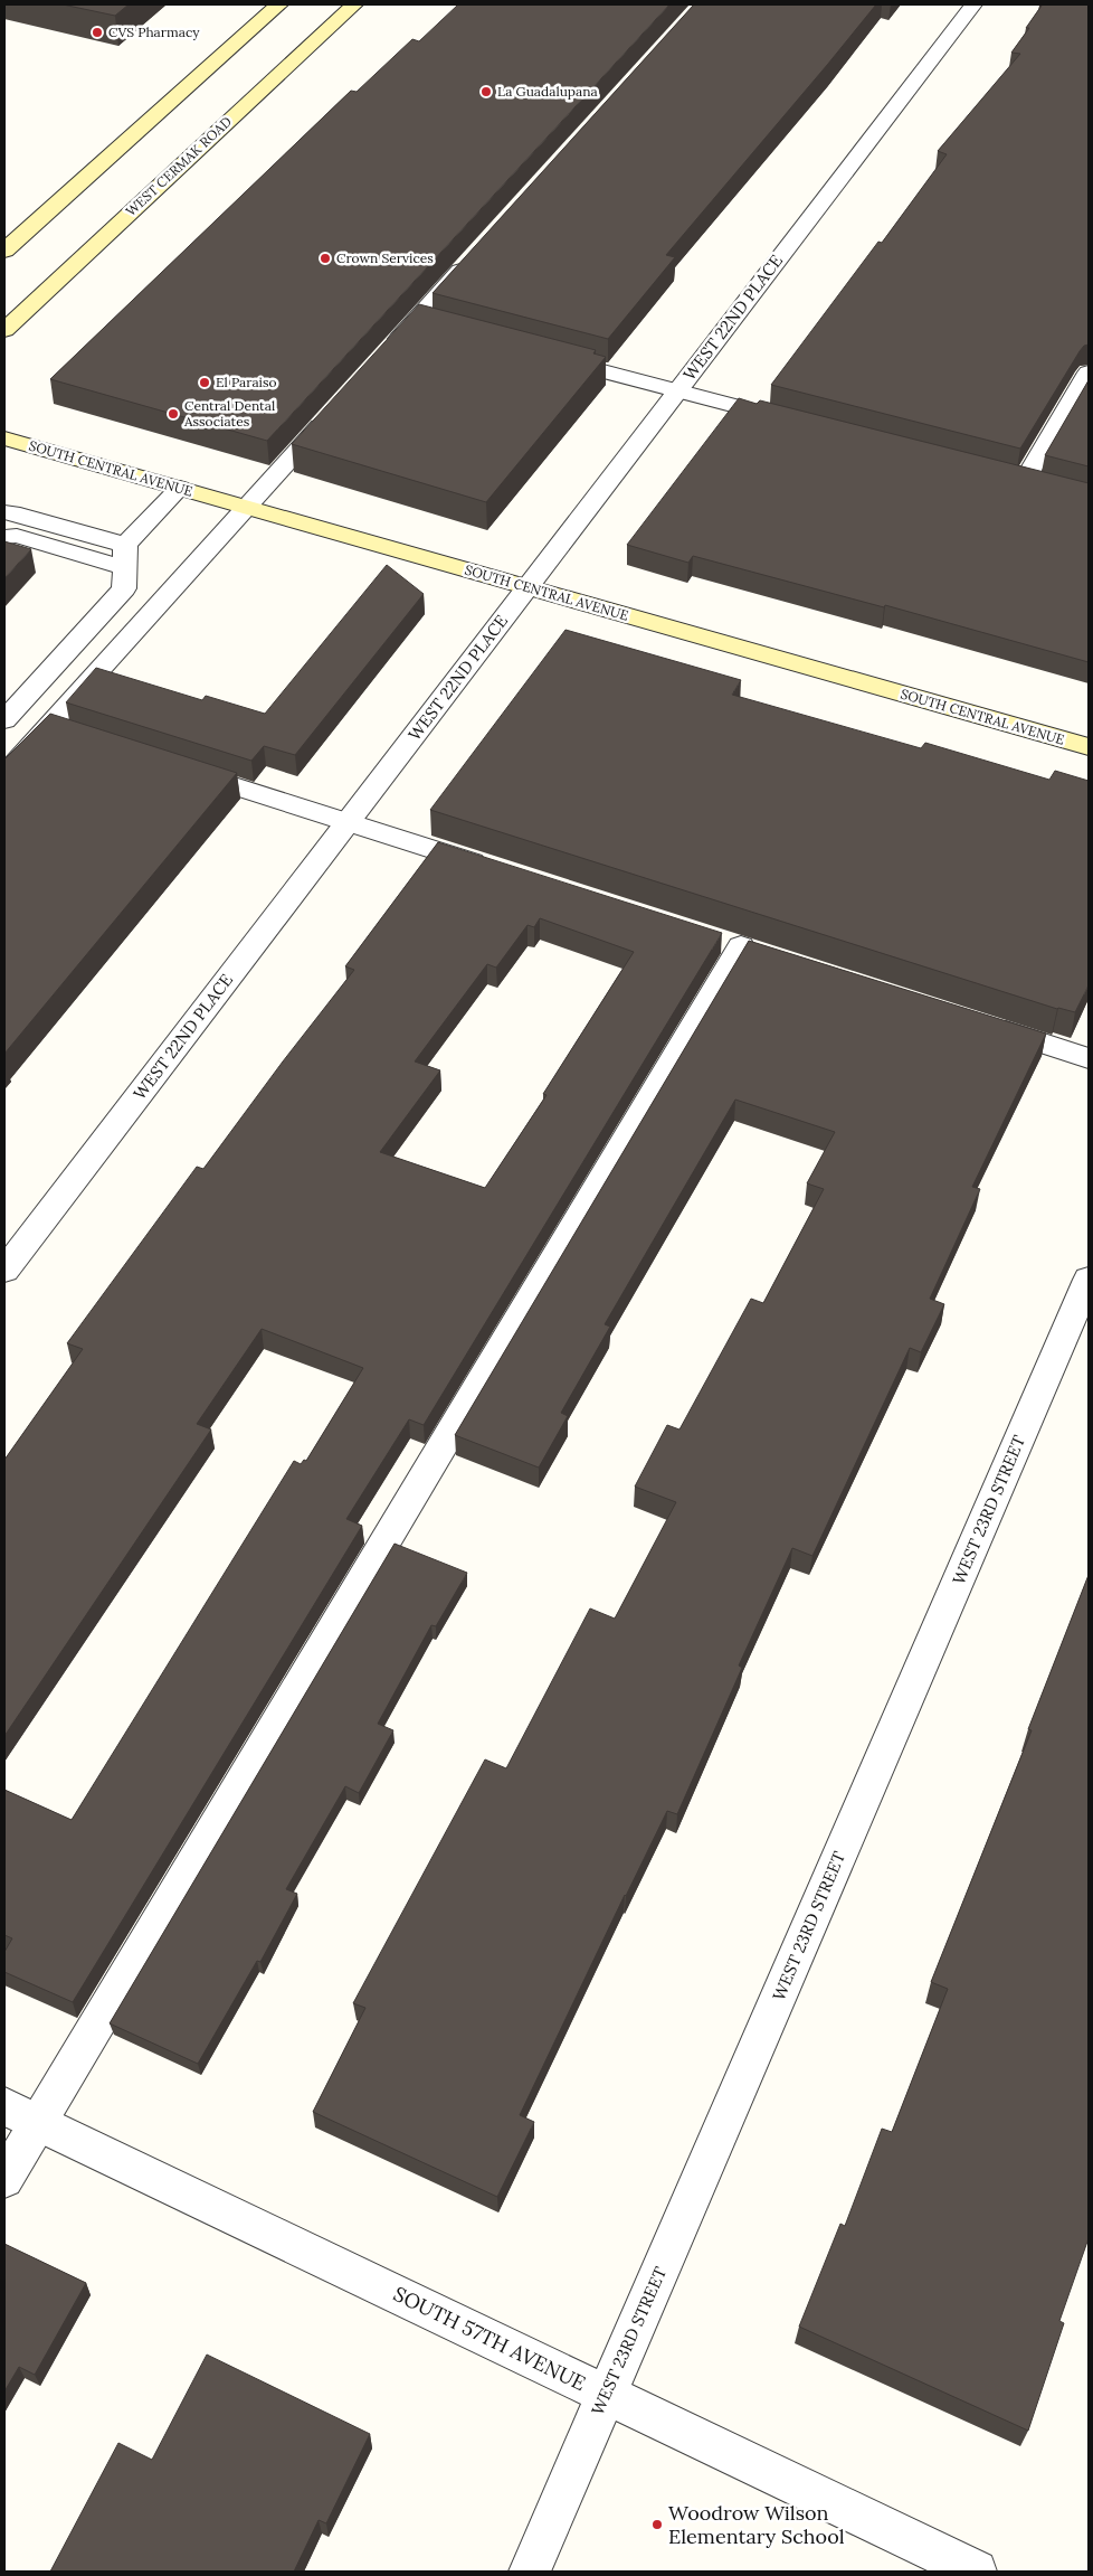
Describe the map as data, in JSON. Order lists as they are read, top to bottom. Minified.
{"streets":{"main road":["WEST CERMAK ROAD","SOUTH CENTRAL AVENUE"],"street":["WEST 22ND PLACE","WEST 23RD STREET","SOUTH 57TH AVENUE"]},"crossings":[["WEST 22ND PLACE","SOUTH CENTRAL AVENUE"],["WEST 23RD STREET","SOUTH 57TH AVENUE"]],"places":["CVS Pharmacy","La Guadalupana","Crown Services","El Paraiso","Central Dental Associates","Woodrow Wilson Elementary School"]}
